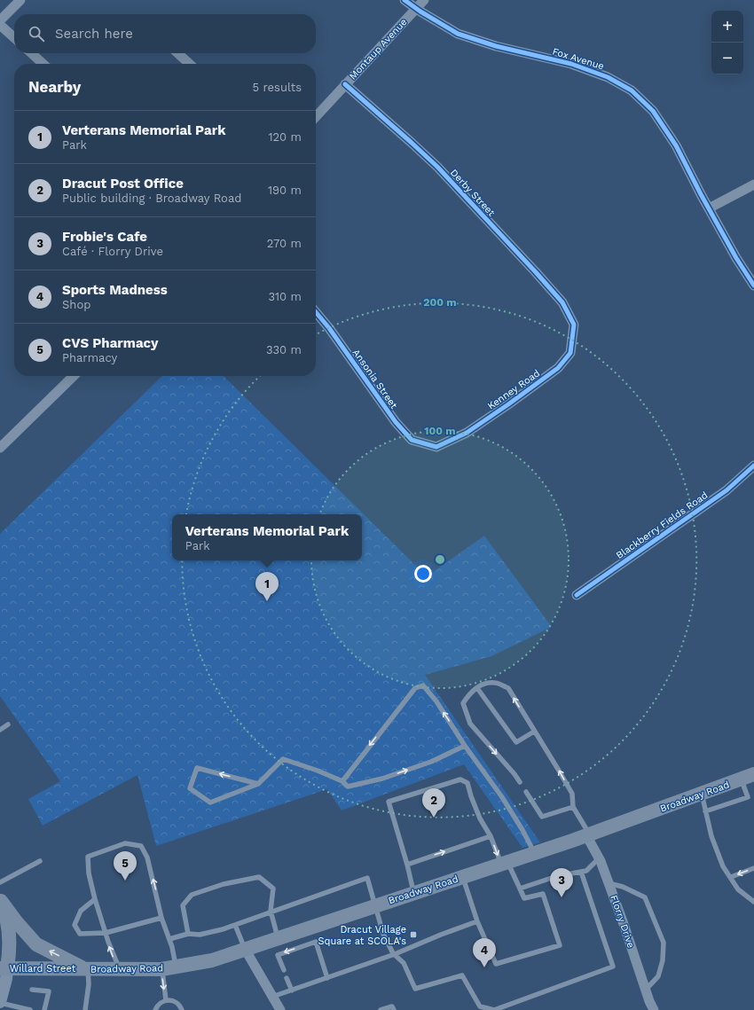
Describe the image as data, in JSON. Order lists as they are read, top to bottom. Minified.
{"streets":{"main road":["Broadway Road","Willard Street"],"street":["Montaup Avenue","Fox Avenue","Derby Street","Ansonia Street","Kenney Road","Blackberry Fields Road","Florry Drive"]},"crossings":[["Montaup Avenue","Fox Avenue"],["Montaup Avenue","Derby Street"],["Derby Street","Kenney Road"],["Ansonia Street","Kenney Road"],["Broadway Road","Florry Drive"],["Broadway Road","Willard Street"]],"places":{"transit":["Dracut Village Square at SCOLA's"]},"page":{"map_buttons":["+","−"],"search":"Search here","heading":["Nearby","5 results"],"list":[{"mark":"1","name":"Verterans Memorial Park","note":"Park","value":"120 m"},{"mark":"2","name":"Dracut Post Office","note":"Public building · Broadway Road","value":"190 m"},{"mark":"3","name":"Frobie's Cafe","note":"Café · Florry Drive","value":"270 m"},{"mark":"4","name":"Sports Madness","note":"Shop","value":"310 m"},{"mark":"5","name":"CVS Pharmacy","note":"Pharmacy","value":"330 m"}],"popup":["Verterans Memorial Park","Park"],"pins":["1","2","5","3","4"]},"rings":["200 m","100 m"]}
